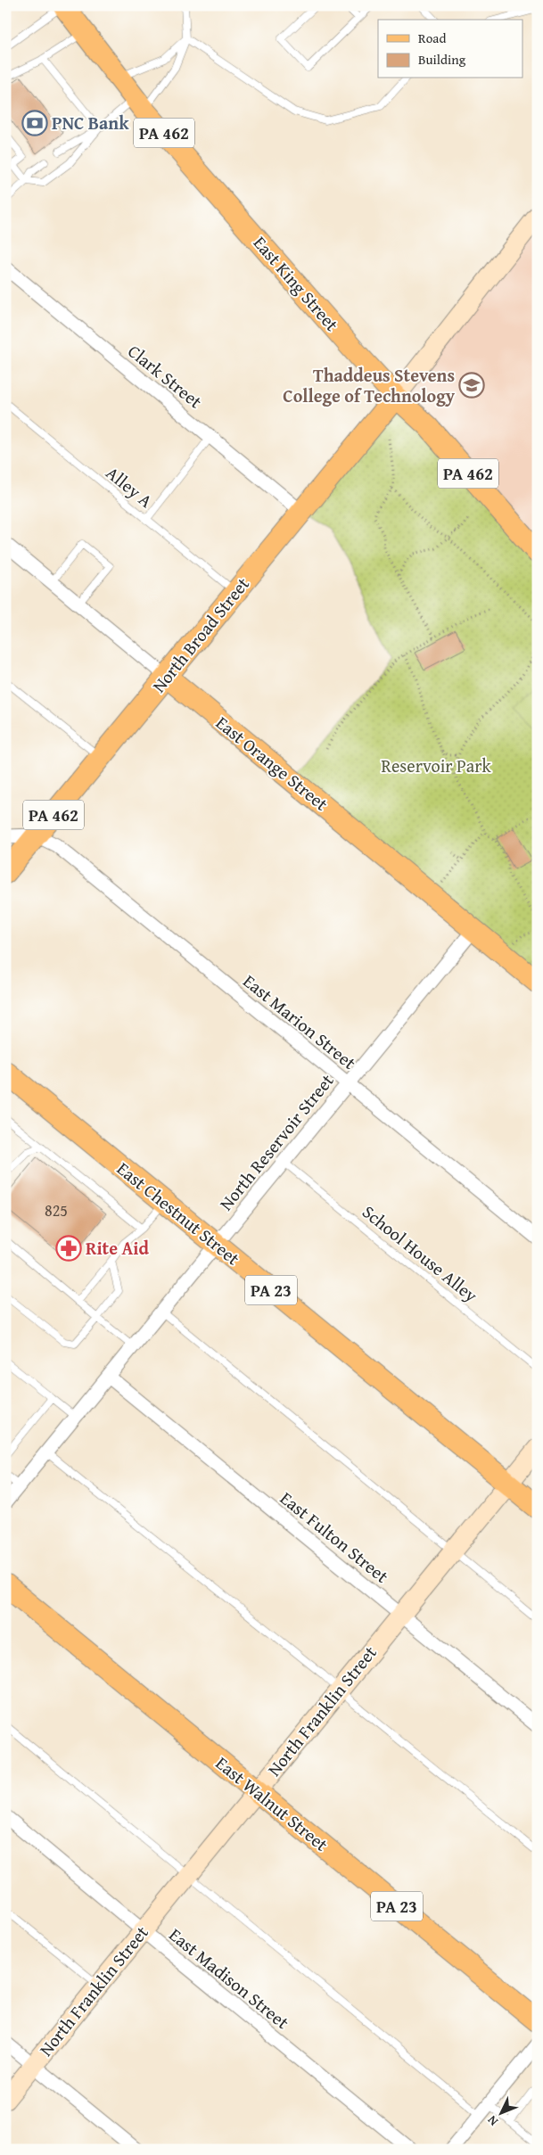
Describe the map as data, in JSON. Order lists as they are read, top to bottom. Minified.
{"streets":{"main road":["PA 462","East King Street","North Broad Street","East Orange Street","East Chestnut Street","PA 23","North Franklin Street","East Walnut Street"],"street":["Clark Street","East Marion Street","North Reservoir Street","East Fulton Street","East Madison Street"],"lane":["Alley A","School House Alley"]},"crossings":[["East King Street","North Broad Street"],["Clark Street","North Broad Street"],["Alley A","North Broad Street"],["North Broad Street","East Orange Street"],["North Broad Street","East Marion Street"],["East Orange Street","North Reservoir Street"],["East Marion Street","North Reservoir Street"],["North Reservoir Street","East Chestnut Street"],["North Reservoir Street","School House Alley"],["North Reservoir Street","East Fulton Street"],["East Chestnut Street","North Franklin Street"],["East Fulton Street","North Franklin Street"],["North Franklin Street","East Walnut Street"],["North Franklin Street","East Madison Street"]],"parks":["Reservoir Park"],"places":{"bank":["PNC Bank"],"school or university":["Thaddeus Stevens College of Technology"],"pharmacy":["Rite Aid"]},"house_numbers":["825"],"legend":["Road","Building"],"north":"bottom left"}
